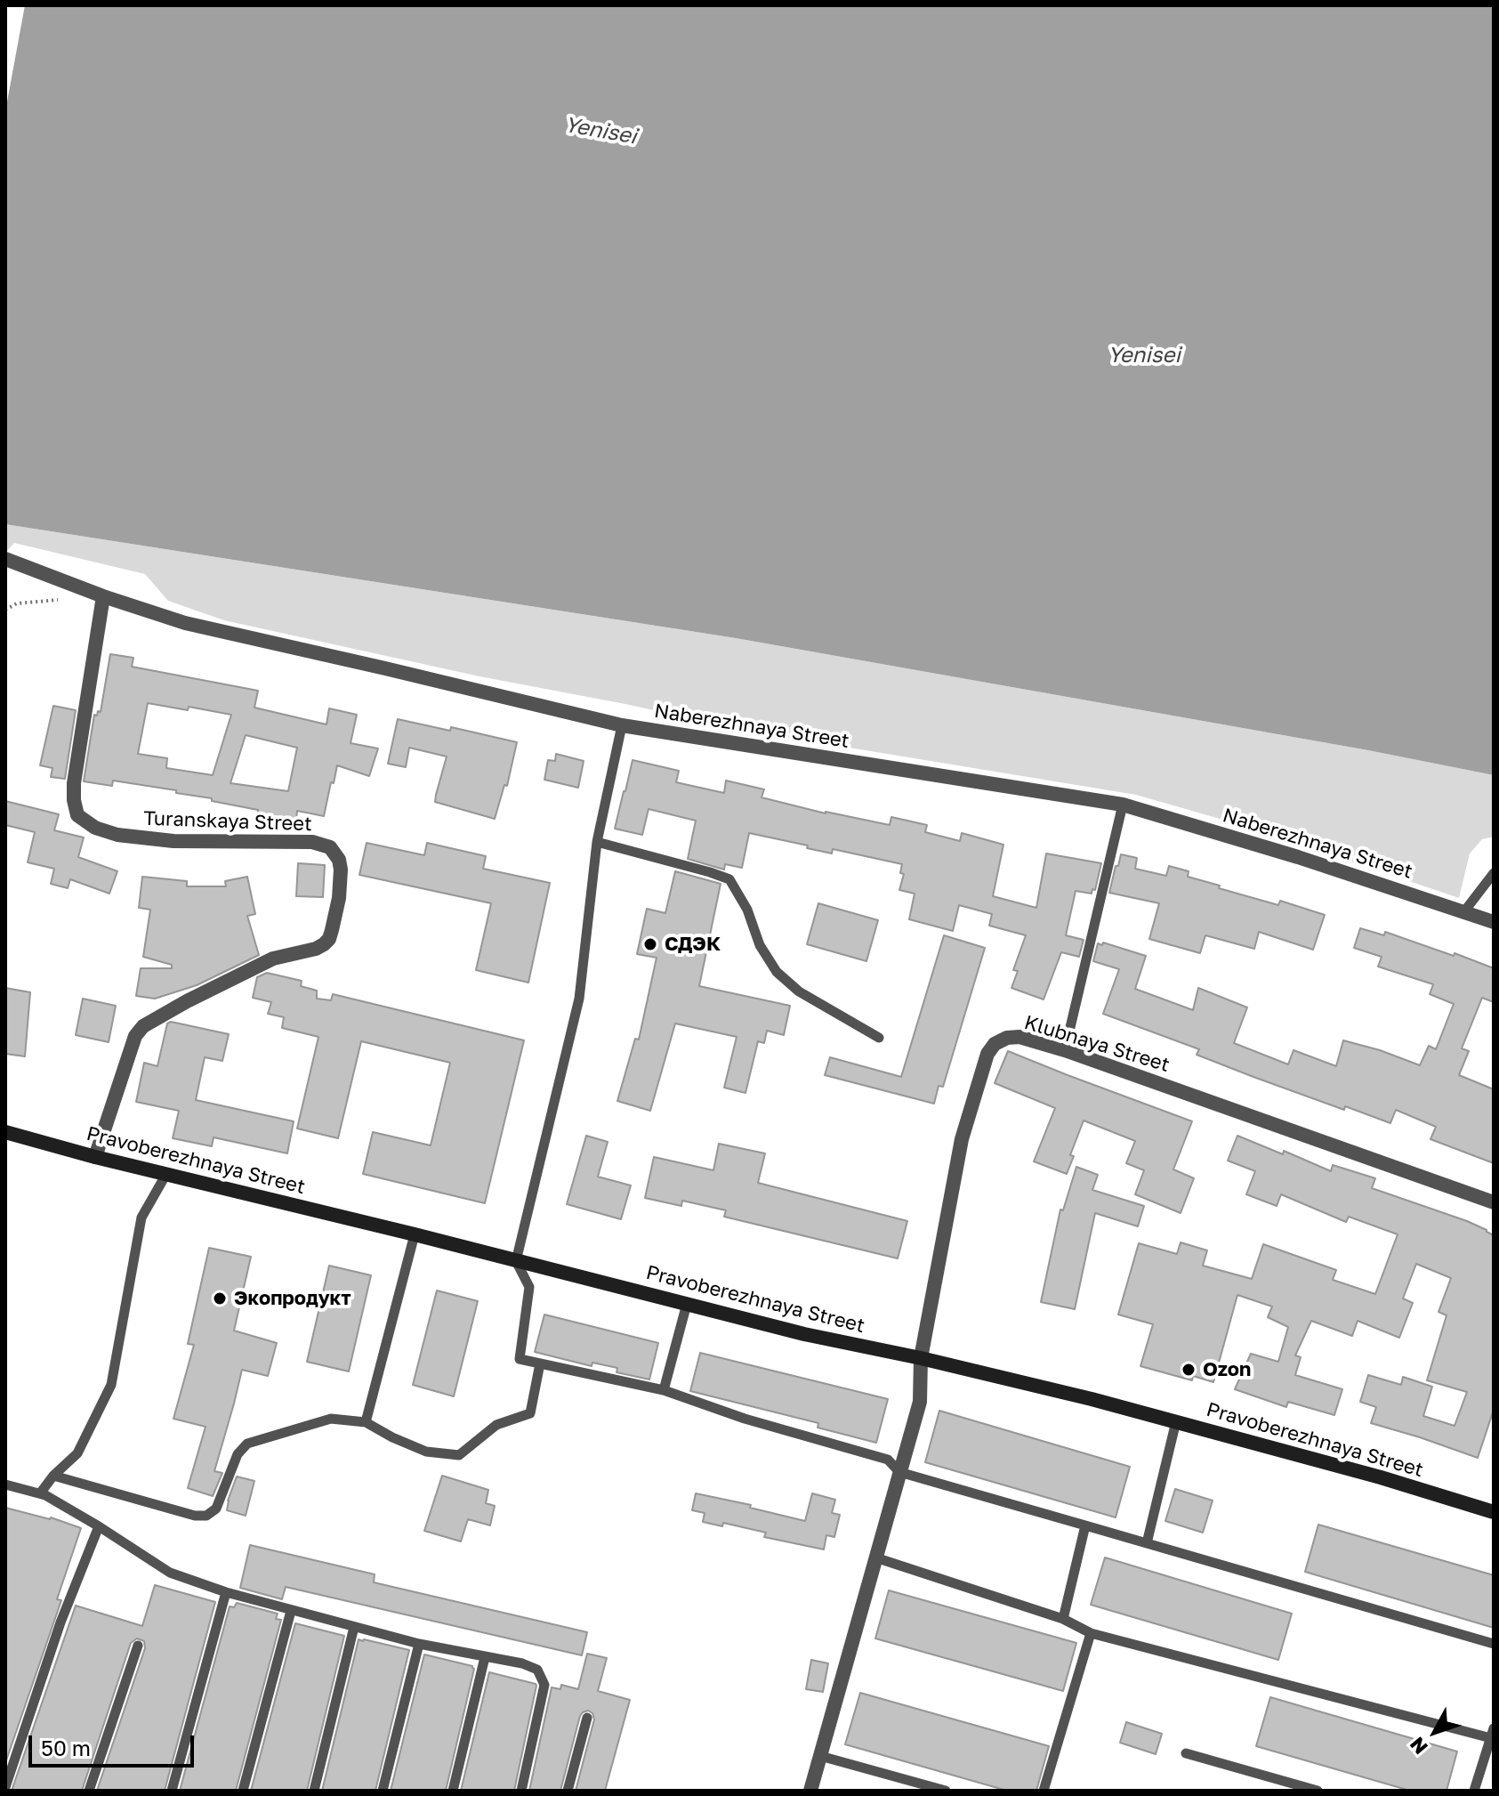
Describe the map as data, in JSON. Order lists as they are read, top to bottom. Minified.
{"streets":{"street":["Naberezhnaya Street","Turanskaya Street","Klubnaya Street","Pravoberezhnaya Street"]},"crossings":[["Naberezhnaya Street","Turanskaya Street"],["Turanskaya Street","Pravoberezhnaya Street"],["Klubnaya Street","Pravoberezhnaya Street"]],"water":["Yenisei"],"places":["СДЭК","Экопродукт","Ozon"],"scale_bar":"50 m","north":"bottom left"}
